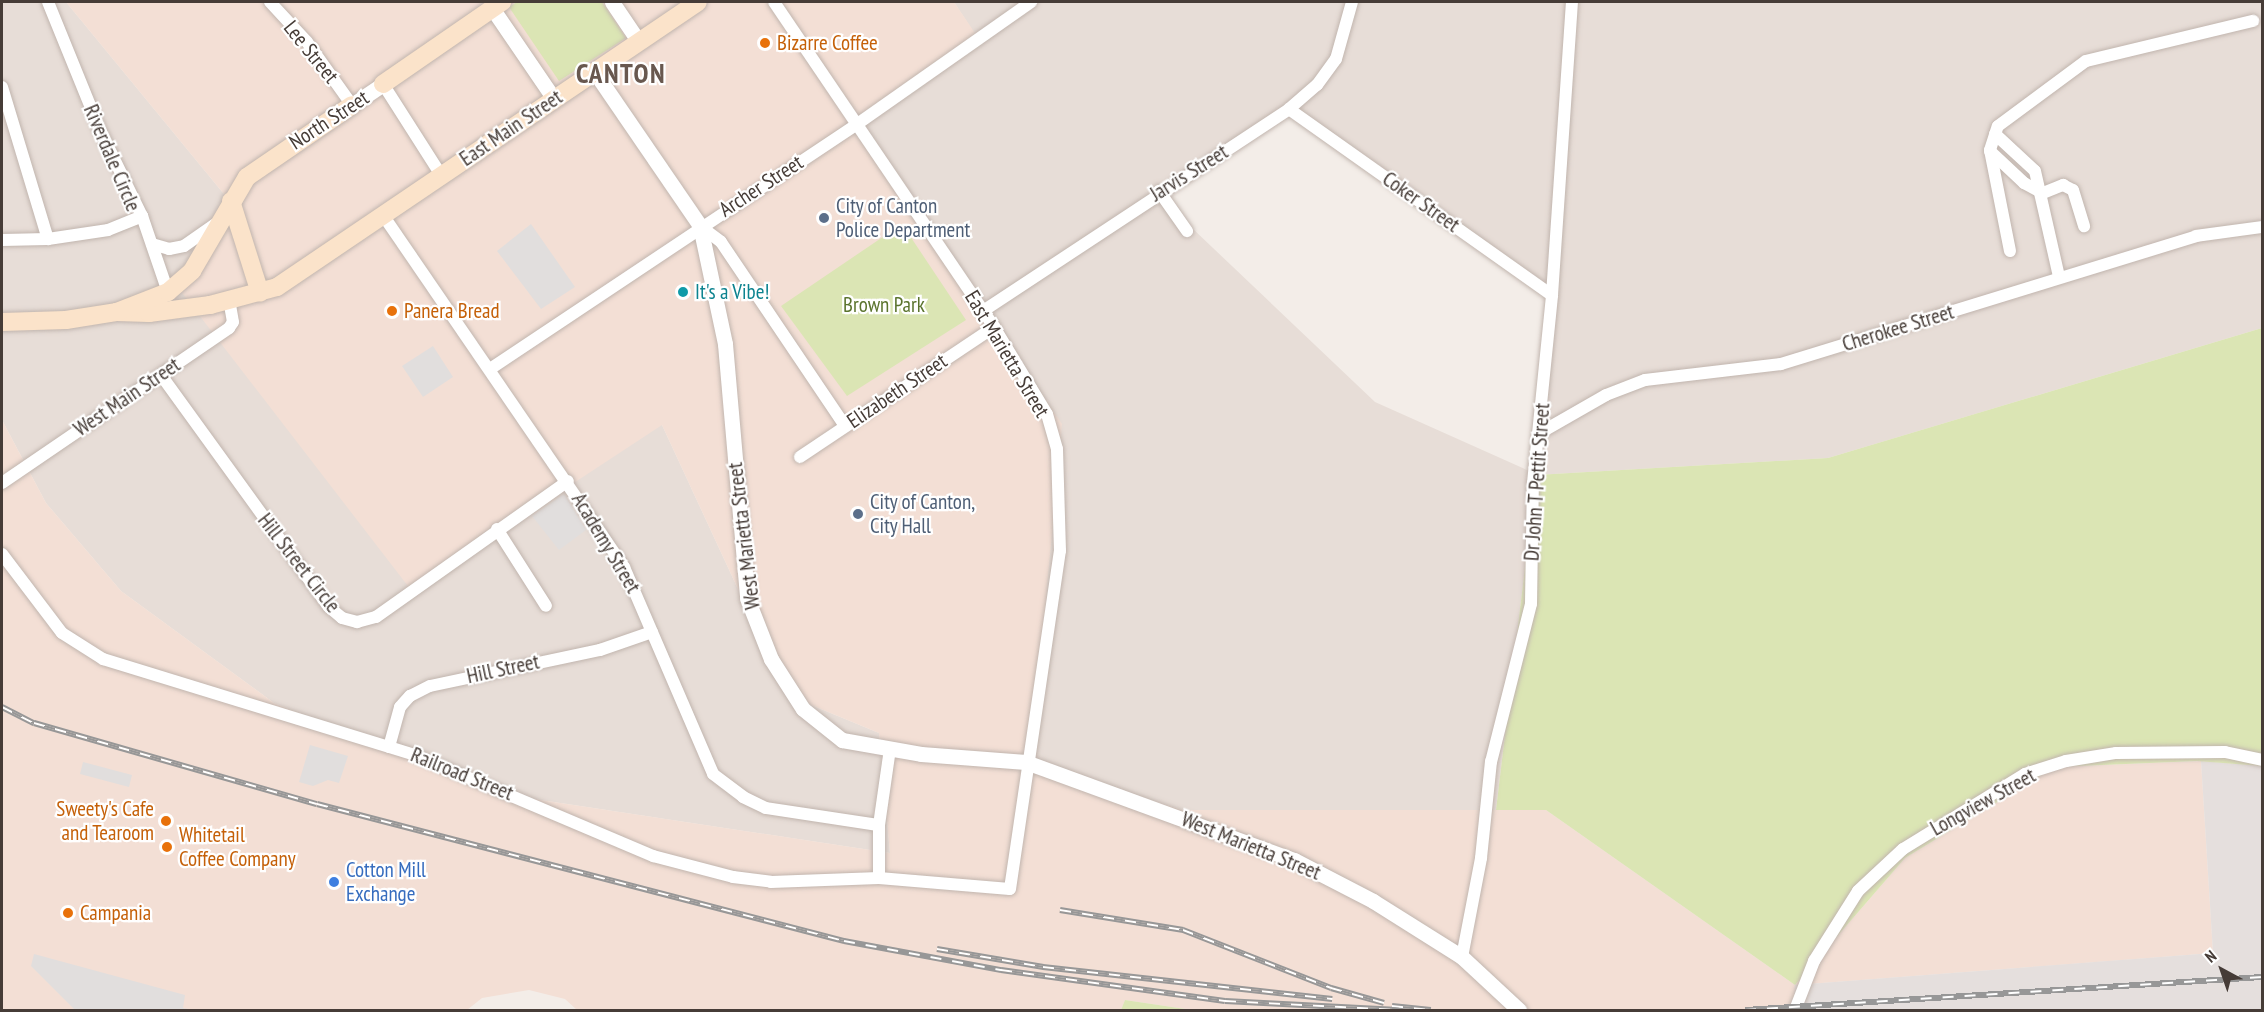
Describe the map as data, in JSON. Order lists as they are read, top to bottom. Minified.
{"streets":{"main road":["North Street","East Main Street"],"street":["Lee Street","Riverdale Circle","Jarvis Street","Archer Street","Coker Street","Cherokee Street","East Marietta Street","Elizabeth Street","West Main Street","Dr John T Pettit Street","West Marietta Street","Academy Street","Hill Street Circle","Hill Street","Railroad Street","Longview Street"]},"crossings":[["Lee Street","North Street"],["East Main Street","Academy Street"],["Jarvis Street","Coker Street"],["Jarvis Street","East Marietta Street"],["Archer Street","East Marietta Street"],["Archer Street","West Marietta Street"],["Archer Street","Academy Street"],["Coker Street","Dr John T Pettit Street"],["Cherokee Street","Dr John T Pettit Street"],["East Marietta Street","Elizabeth Street"],["East Marietta Street","West Marietta Street"],["East Marietta Street","Railroad Street"],["West Main Street","Hill Street Circle"],["Dr John T Pettit Street","West Marietta Street"],["West Marietta Street","Railroad Street"],["Academy Street","Hill Street Circle"],["Academy Street","Hill Street"],["Hill Street","Railroad Street"]],"districts":["CANTON"],"parks":["Brown Park"],"places":["Bizarre Coffee","City of Canton Police Department","It's a Vibe!","Panera Bread","City of Canton, City Hall","Sweety's Cafe and Tearoom","Whitetail Coffee Company","Cotton Mill Exchange","Campania"],"north":"top left"}
